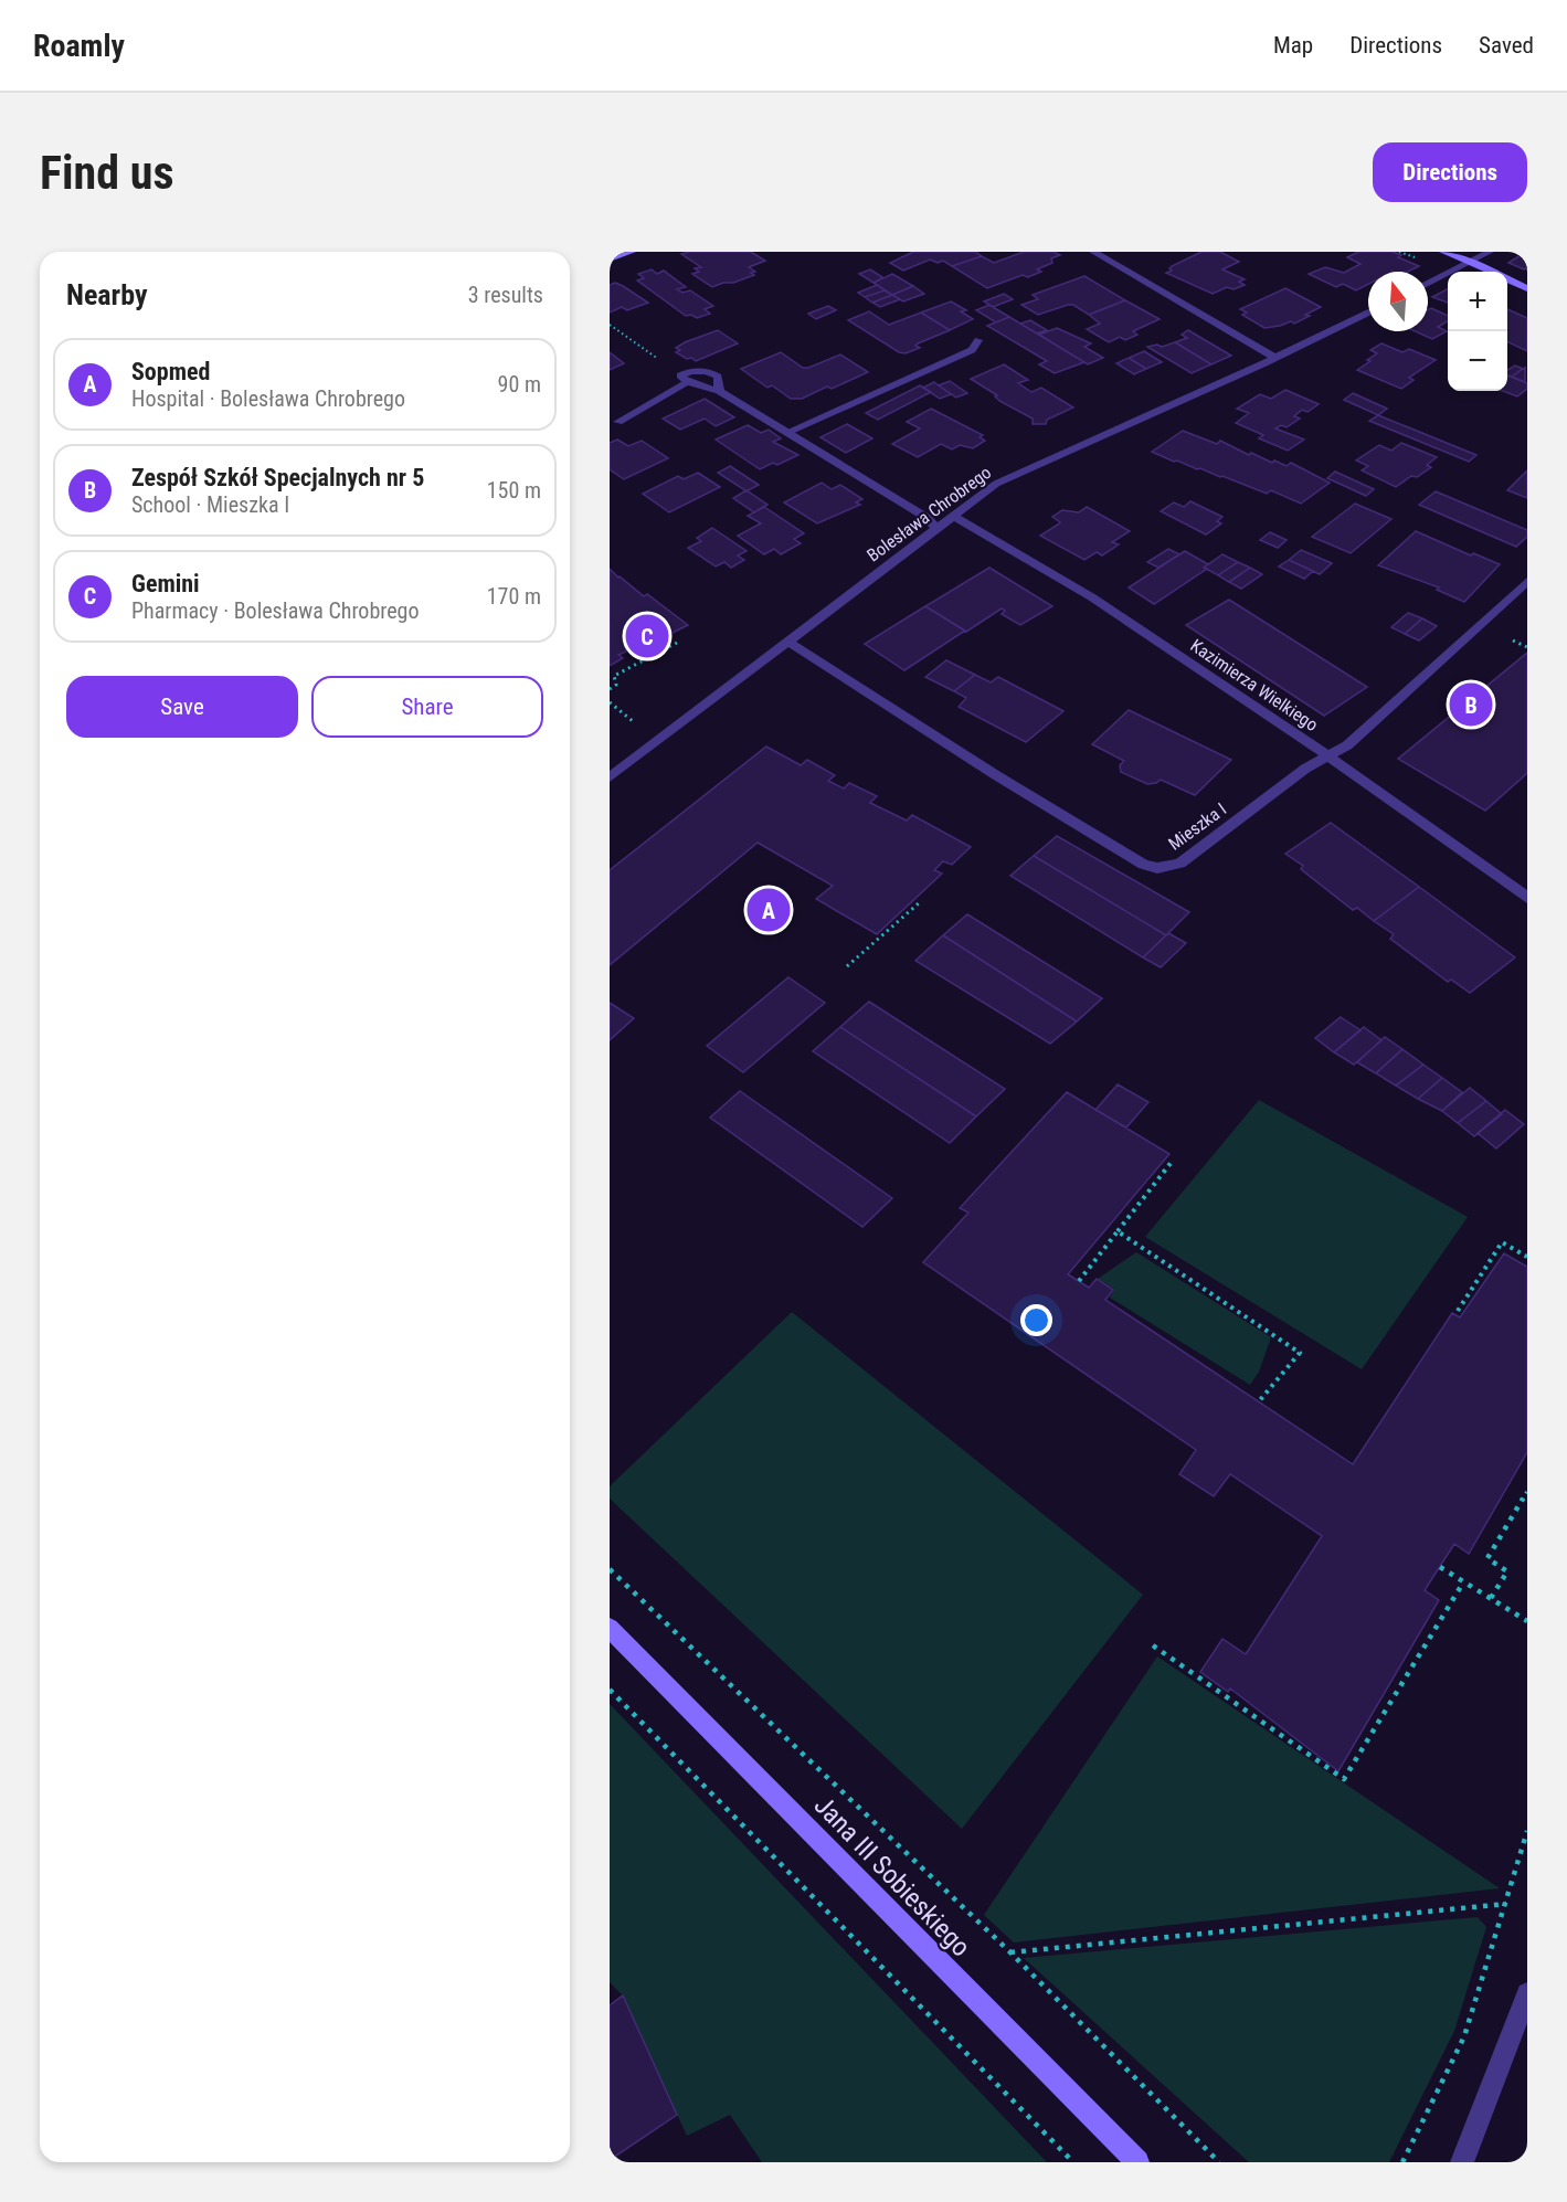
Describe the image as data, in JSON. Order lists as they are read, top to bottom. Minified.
{"streets":{"street":["Bolesława Chrobrego","Kazimierza Wielkiego","Mieszka I","Jana III Sobieskiego"]},"crossings":[["Bolesława Chrobrego","Kazimierza Wielkiego"],["Bolesława Chrobrego","Mieszka I"],["Kazimierza Wielkiego","Mieszka I"]],"north":"top","page":{"header":"Roamly","nav":["Map","Directions","Saved"],"buttons":["Directions",["Save","Share"]],"title":"Find us","heading":["Nearby","3 results"],"map_buttons":["+","−"],"list":[{"mark":"A","name":"Sopmed","note":"Hospital · Bolesława Chrobrego","value":"90 m"},{"mark":"B","name":"Zespół Szkół Specjalnych nr 5","note":"School · Mieszka I","value":"150 m"},{"mark":"C","name":"Gemini","note":"Pharmacy · Bolesława Chrobrego","value":"170 m"}],"pins":["C","B","A"]}}
